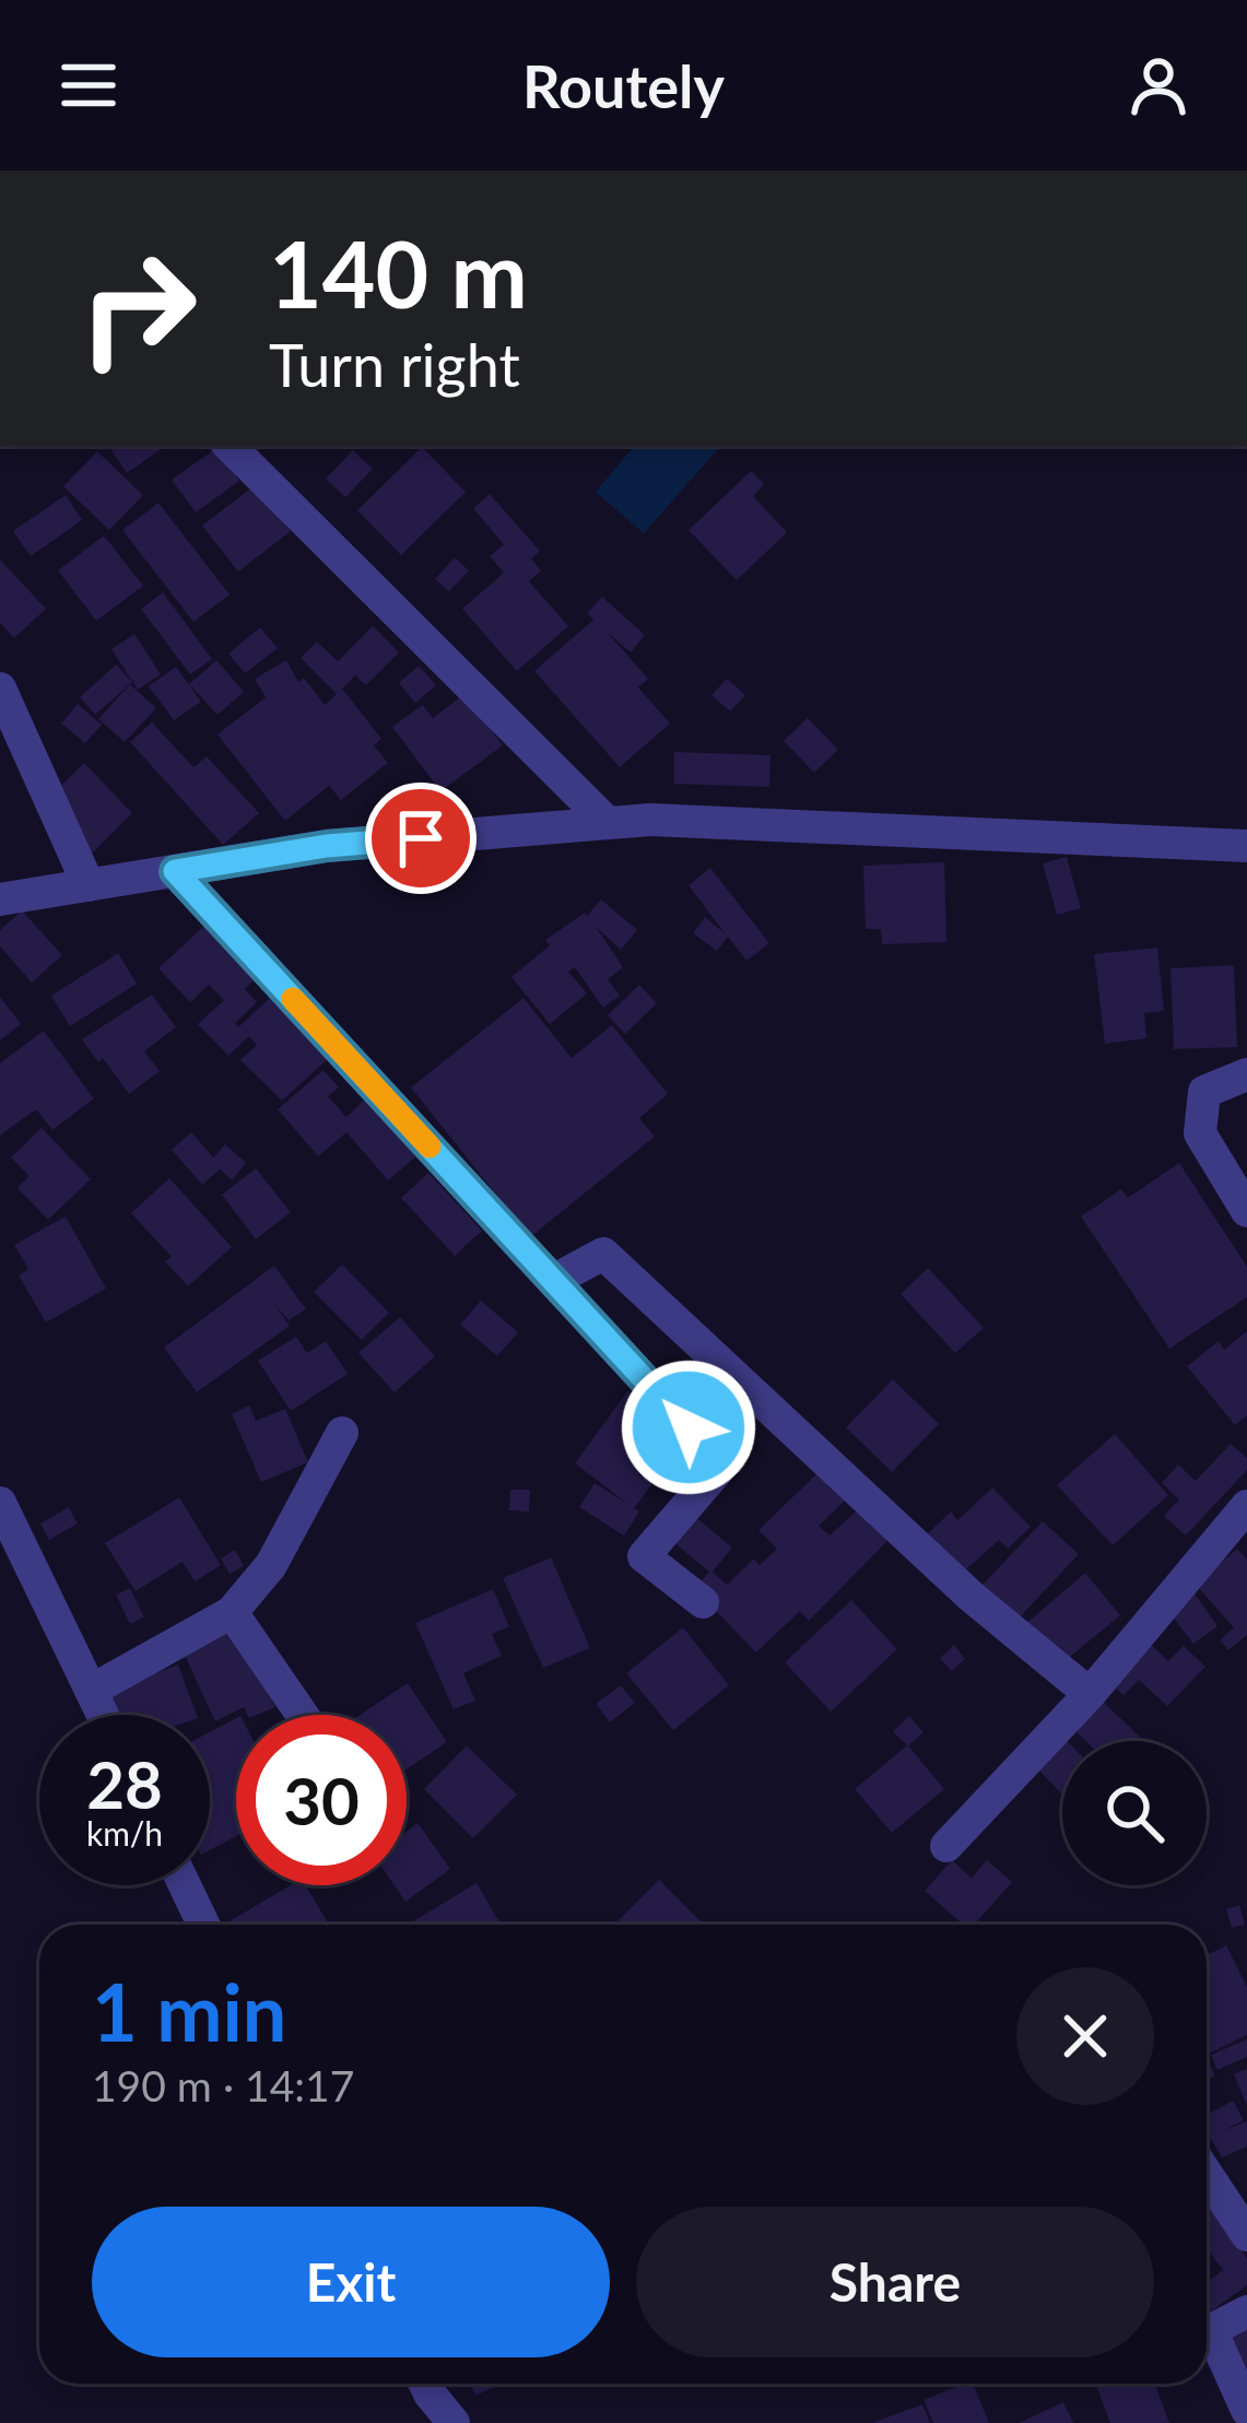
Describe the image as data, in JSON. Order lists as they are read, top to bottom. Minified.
{"page":{"header":"Routely","turn":["140 m","Turn right"],"speed":"28 km/h","limit":"30","heading":["1 min","190 m · 14:17"],"buttons":["Exit","Share"]}}
